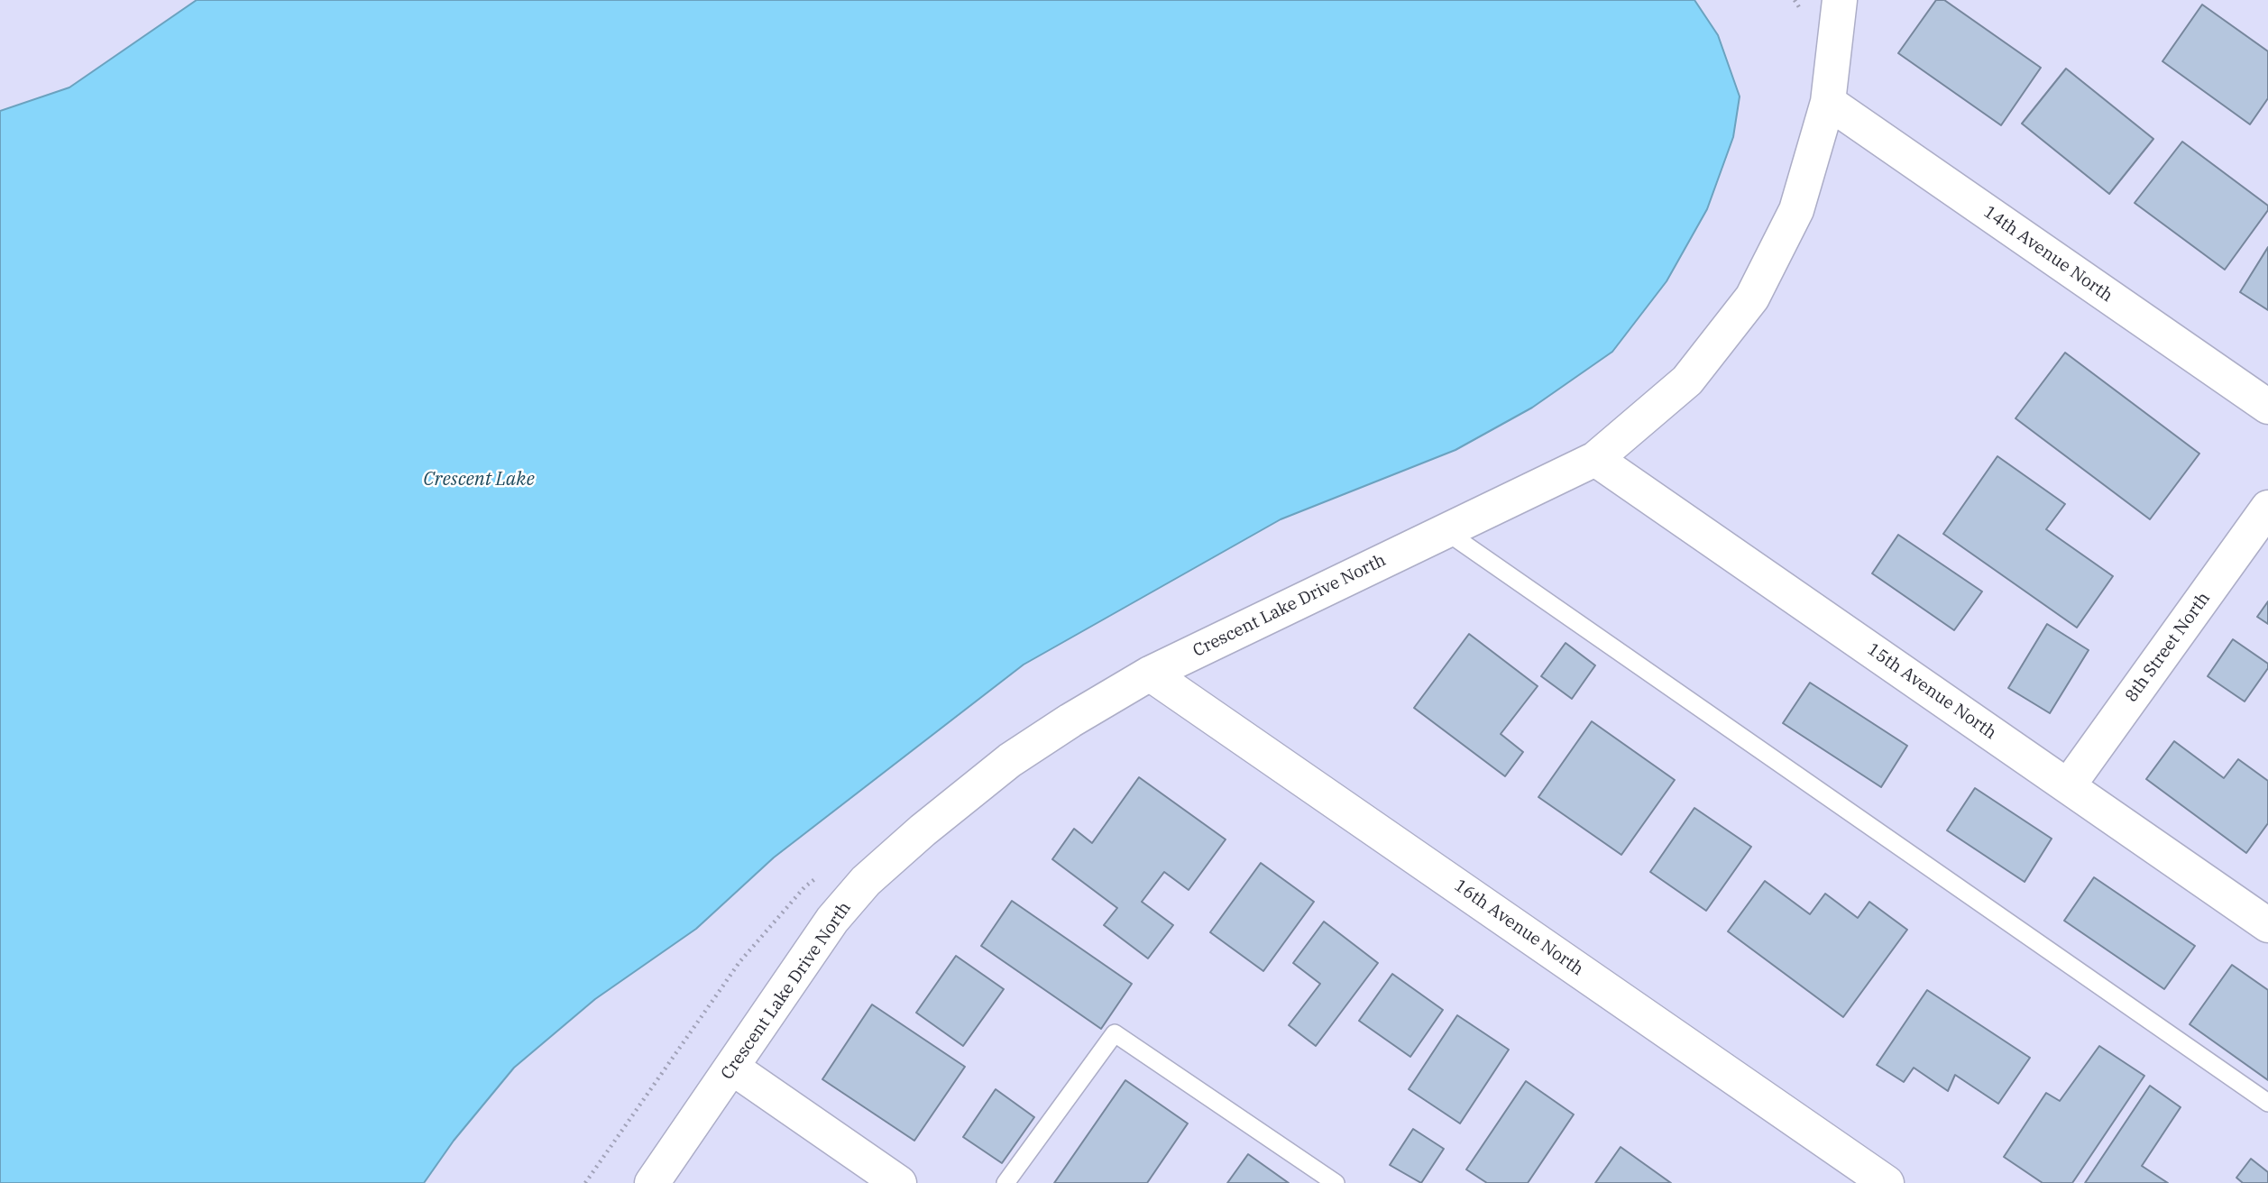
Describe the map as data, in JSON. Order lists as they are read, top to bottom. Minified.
{"streets":{"street":["14th Avenue North","Crescent Lake Drive North","8th Street North","15th Avenue North","16th Avenue North"]},"crossings":[["14th Avenue North","Crescent Lake Drive North"],["Crescent Lake Drive North","15th Avenue North"],["Crescent Lake Drive North","16th Avenue North"],["8th Street North","15th Avenue North"]],"water":["Crescent Lake"]}
